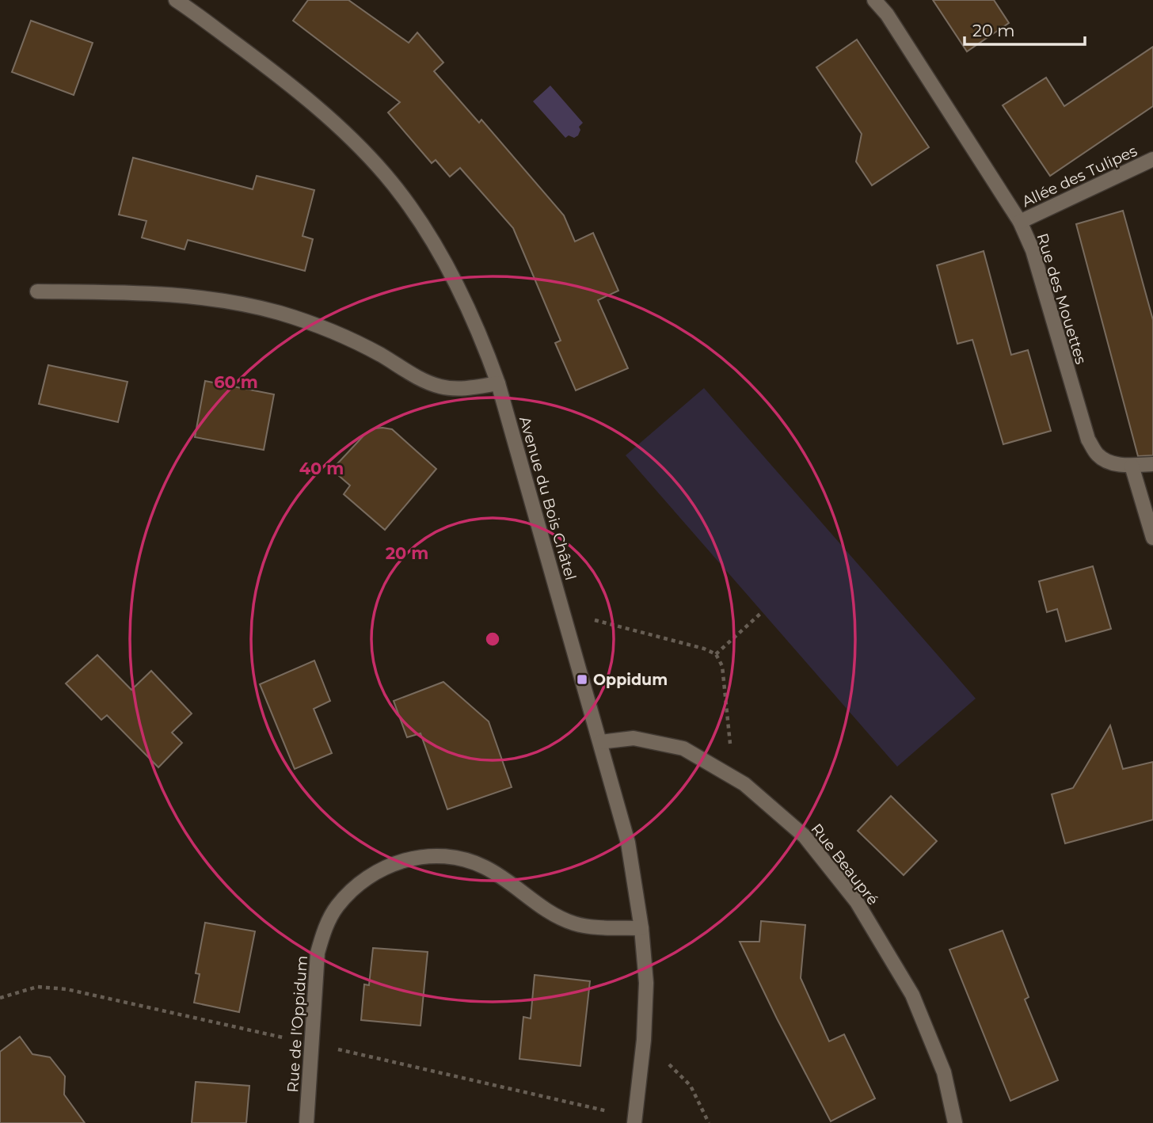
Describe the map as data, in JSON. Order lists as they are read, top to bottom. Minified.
{"streets":{"street":["Allée des Tulipes","Rue des Mouettes","Avenue du Bois Châtel","Rue Beaupré","Rue de l'Oppidum"]},"crossings":[["Allée des Tulipes","Rue des Mouettes"],["Avenue du Bois Châtel","Rue Beaupré"],["Avenue du Bois Châtel","Rue de l'Oppidum"]],"places":{"transit":["Oppidum"]},"scale_bar":"20 m","rings":["60 m","40 m","20 m"]}
